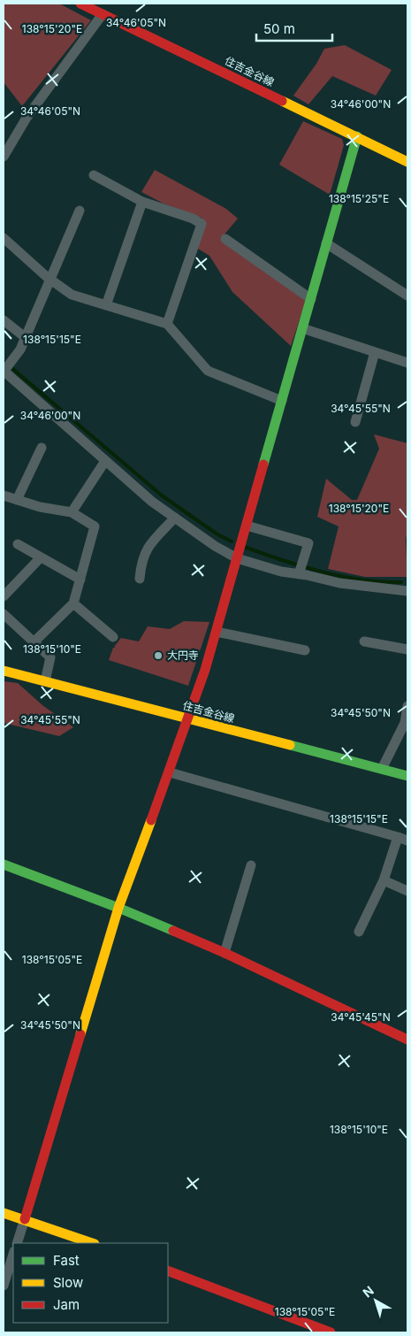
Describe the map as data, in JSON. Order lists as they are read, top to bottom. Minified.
{"streets":{"street":["住吉金谷線"]},"places":["大円寺"],"legend":["Fast","Slow","Jam"],"scale_bar":"50 m","north":"top left","coordinates":["34°46'05\"N","138°15'20\"E","34°46'00\"N","138°15'25\"E","138°15'15\"E","34°45'55\"N","138°15'10\"E","34°45'50\"N","138°15'05\"E","34°45'45\"N"]}
